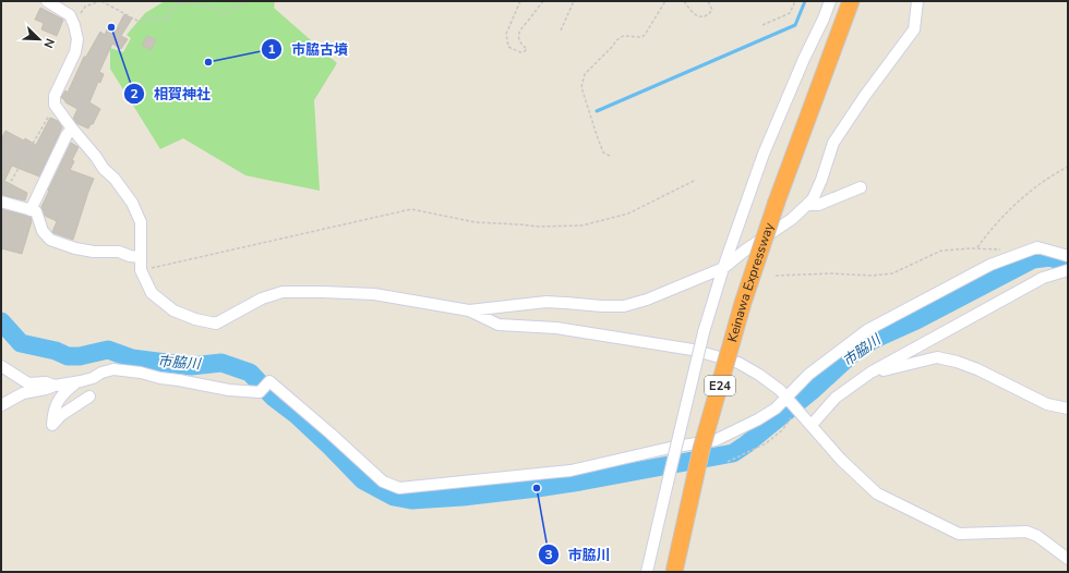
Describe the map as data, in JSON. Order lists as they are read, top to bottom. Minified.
{"streets":{"highway":["Keinawa Expressway","E24"]},"water":["市脇川"],"places":["相賀神社","市脇古墳","市脇川"],"north":"bottom right"}
